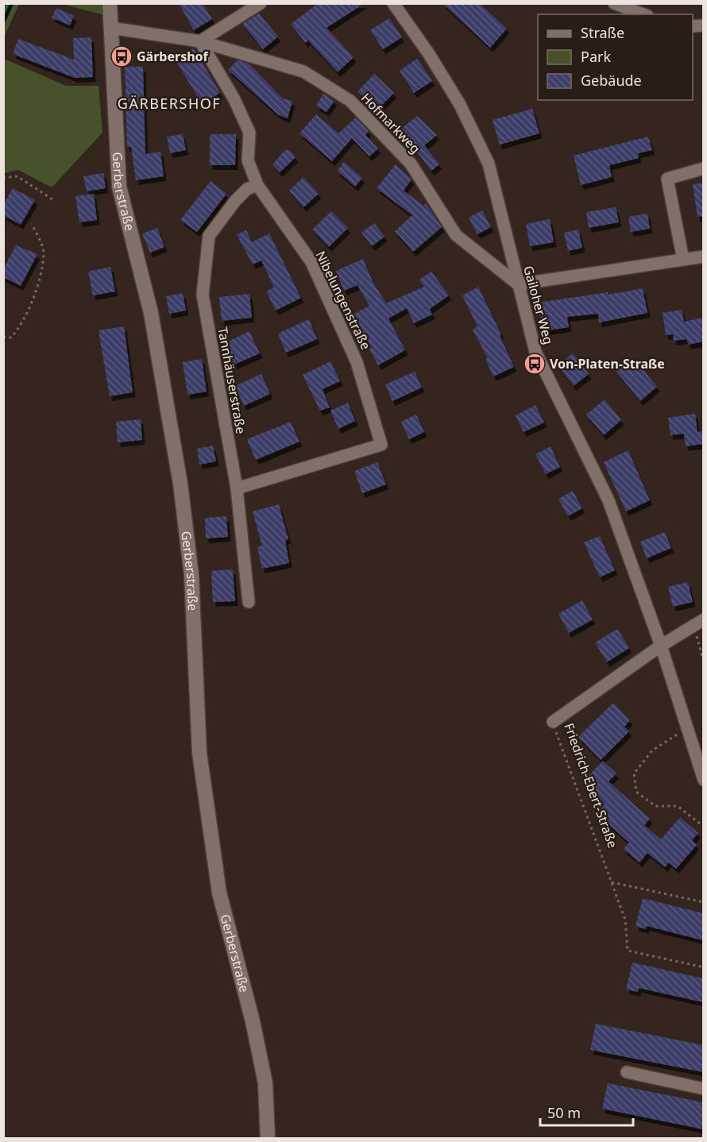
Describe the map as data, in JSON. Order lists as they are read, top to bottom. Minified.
{"streets":{"street":["Hofmarkweg","Gerberstraße","Nibelungenstraße","Gailoher Weg","Tannhäuserstraße","Friedrich-Ebert-Straße"]},"crossings":[["Hofmarkweg","Gerberstraße"],["Hofmarkweg","Nibelungenstraße"],["Hofmarkweg","Gailoher Weg"],["Nibelungenstraße","Tannhäuserstraße"],["Gailoher Weg","Friedrich-Ebert-Straße"]],"districts":["GÄRBERSHOF"],"places":{"bus stop":["Gärbershof","Von-Platen-Straße"]},"legend":["Straße","Park","Gebäude"],"scale_bar":"50 m"}
